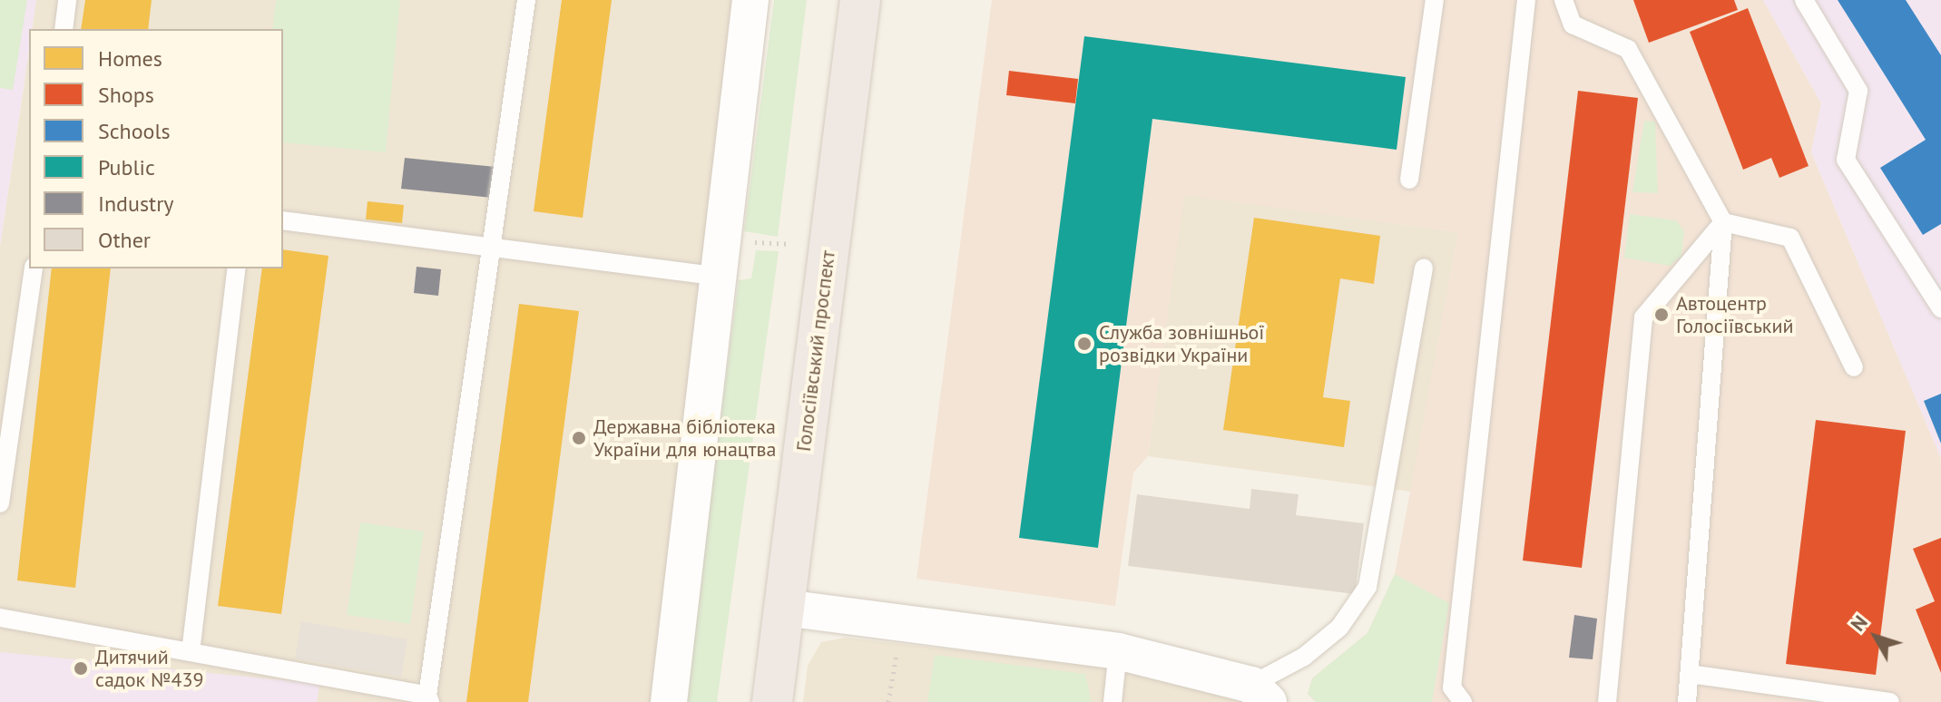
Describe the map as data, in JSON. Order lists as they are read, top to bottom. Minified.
{"streets":{"highway":["Голосіївський проспект"]},"places":["Автоцентр Голосіївський","Служба зовнішньої розвідки України","Державна бібліотека України для юнацтва","Дитячий садок №439"],"legend":["Homes","Shops","Schools","Public","Industry","Other"],"north":"top left"}
